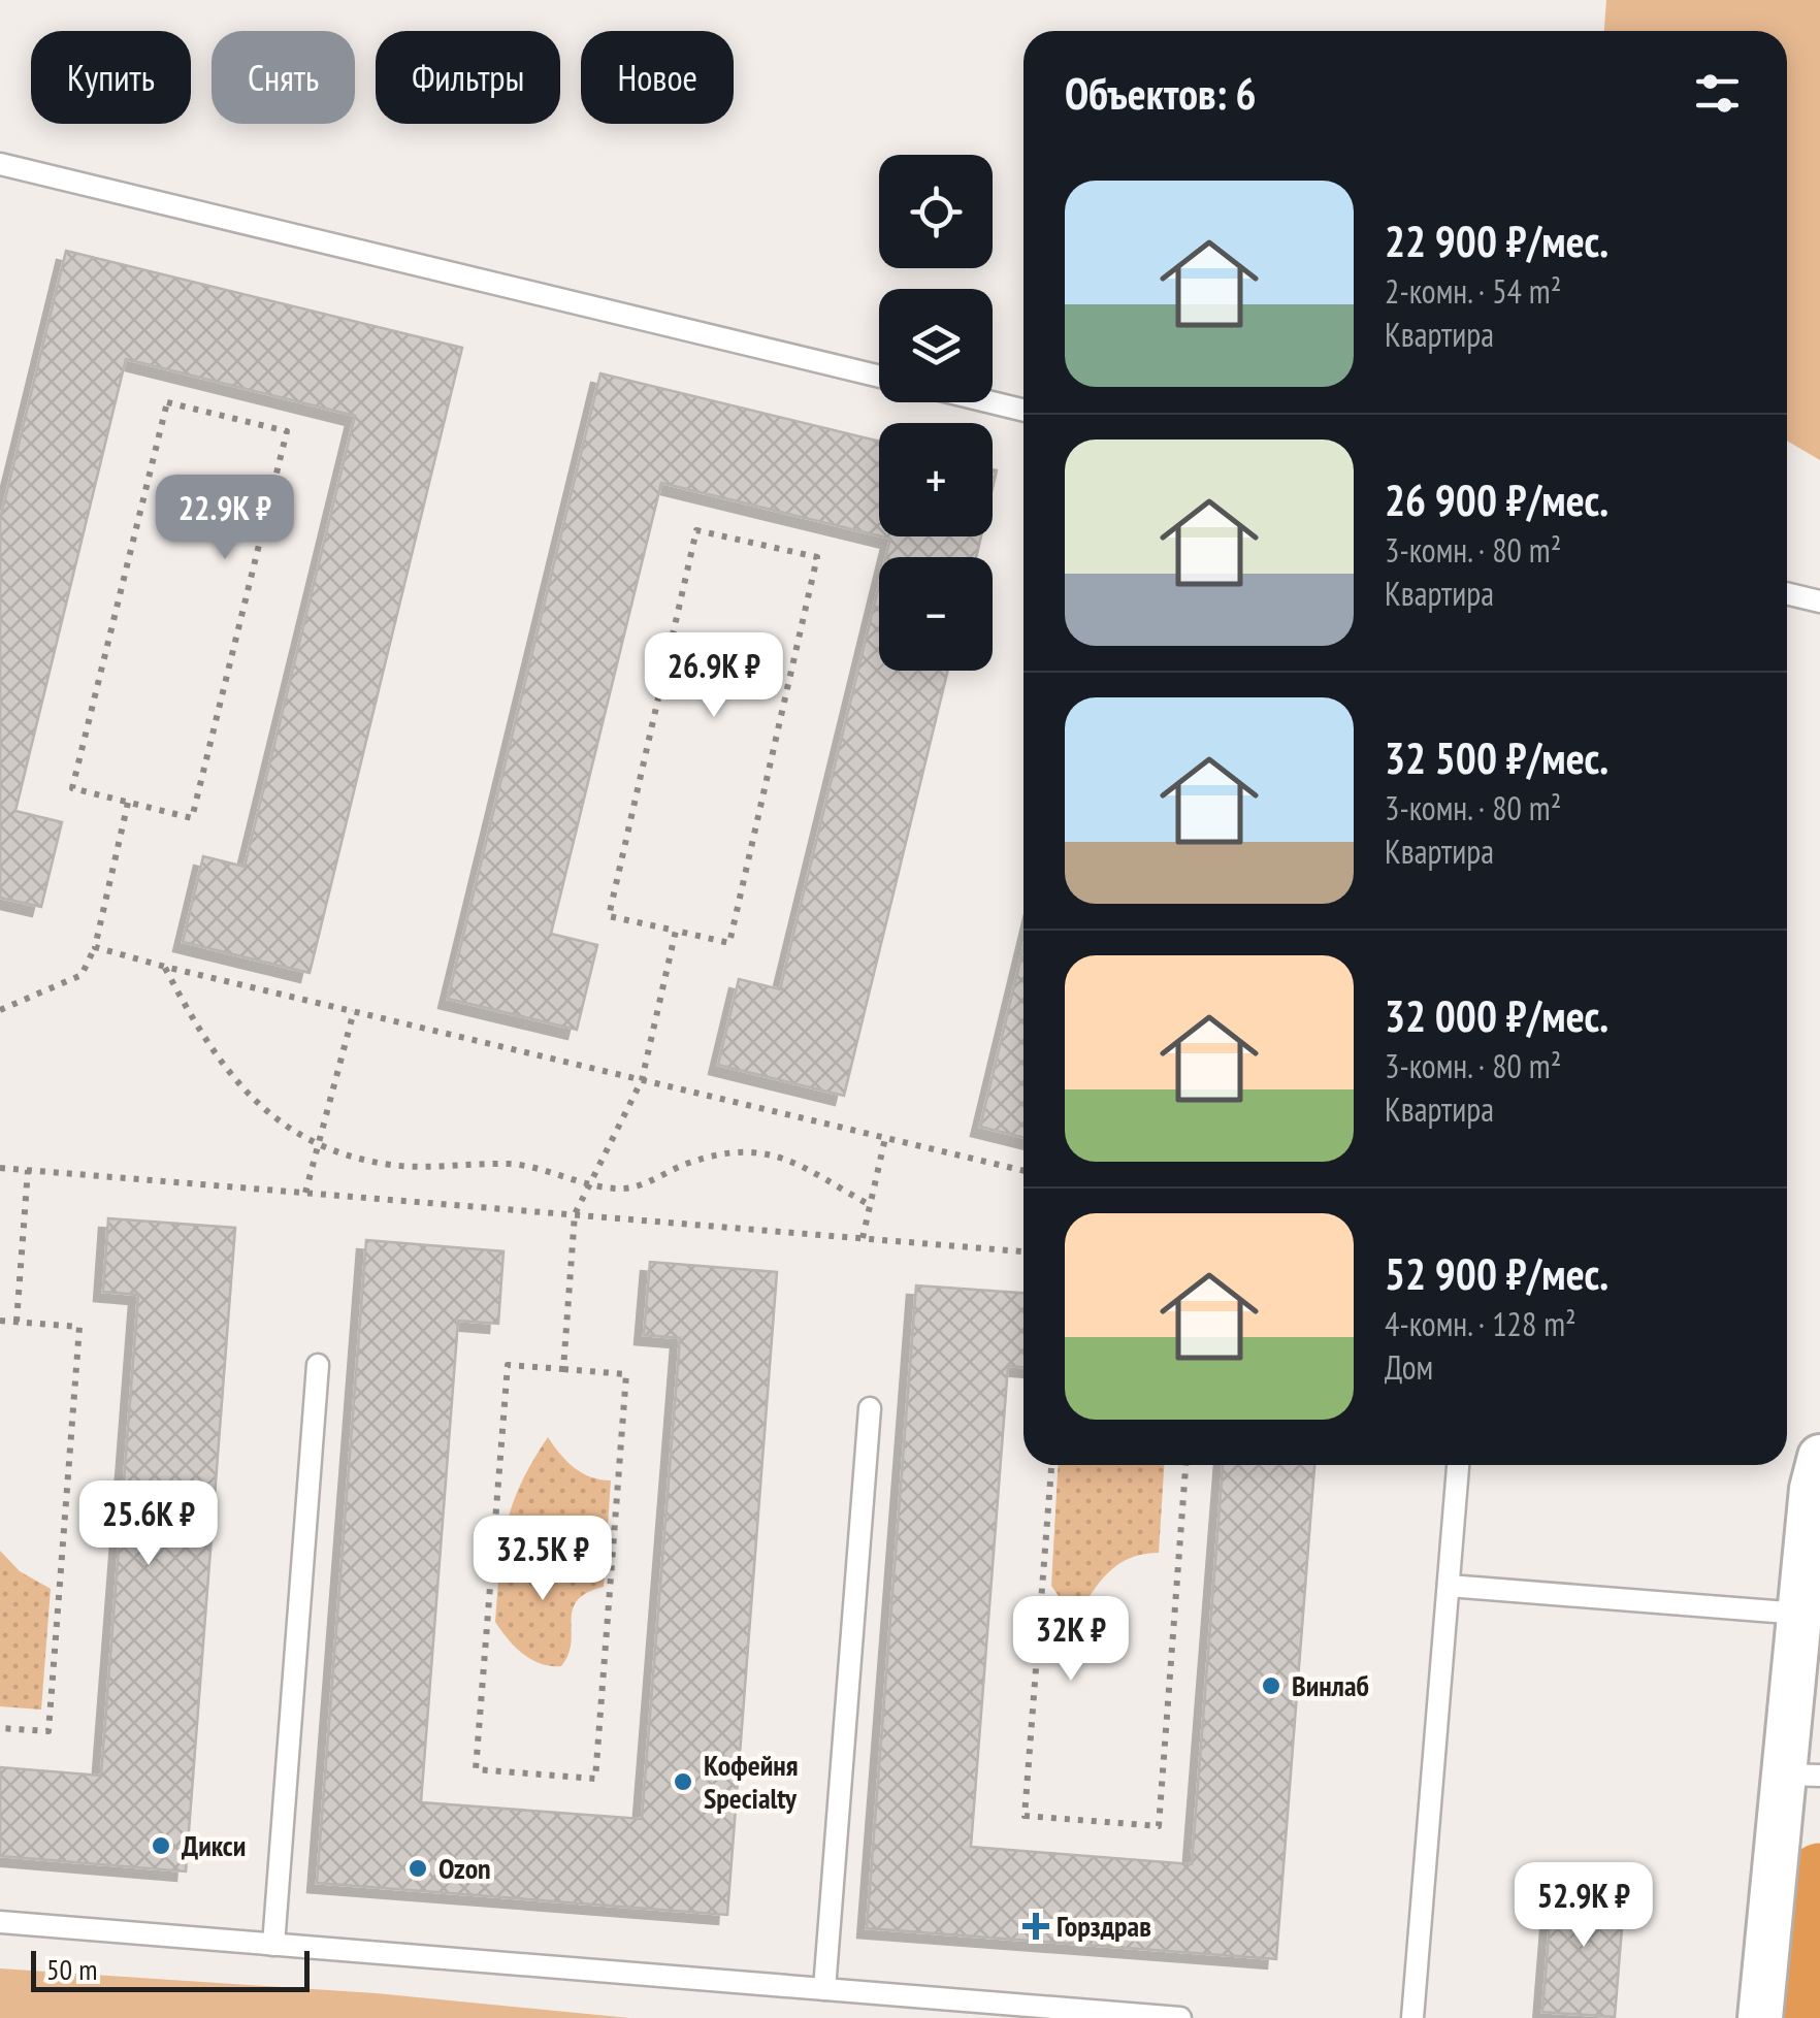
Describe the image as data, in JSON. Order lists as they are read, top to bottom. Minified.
{"places":{"other":["Винлаб","Кофейня Specialty","Дикси","Ozon"],"health":["Горздрав"]},"scale_bar":"50 m","page":{"chip":["Купить","Снять","Фильтры","Новое"],"heading":"Объектов: 6","map_buttons":["+","−"],"list":[{"name":"22 900 ₽/мес.","note":"2-комн. · 54 m² · Квартира"},{"name":"26 900 ₽/мес.","note":"3-комн. · 80 m² · Квартира"},{"name":"32 500 ₽/мес.","note":"3-комн. · 80 m² · Квартира"},{"name":"32 000 ₽/мес.","note":"3-комн. · 80 m² · Квартира"},{"name":"52 900 ₽/мес.","note":"4-комн. · 128 m² · Дом"}],"price":["22.9K ₽","26.9K ₽","25.6K ₽","32.5K ₽","32K ₽","52.9K ₽"],"scale":"50 m"}}
